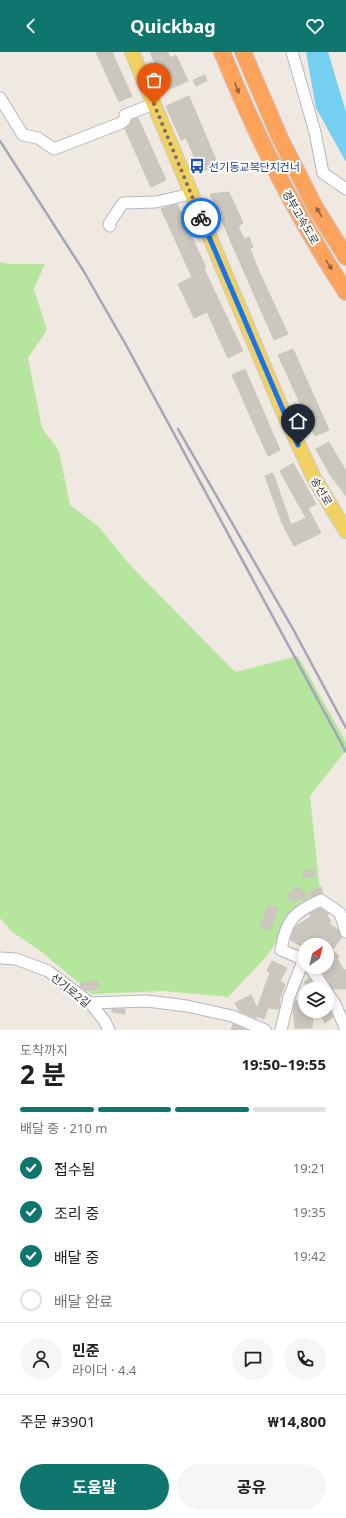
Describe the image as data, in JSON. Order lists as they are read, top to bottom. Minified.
{"streets":{"highway":["경부고속도로"],"main road":["송선로"],"street":["선기로2길"]},"places":{"bus stop":["선기동교복단지건너"]},"north":"top right","page":{"header":"Quickbag","heading":["2 분","도착까지","19:50–19:55"],"panel":["민준","라이더 · 4.4","주문 #3901","₩14,800"],"bar":"배달 중 · 210 m","list":[["접수됨","19:21"],["조리 중","19:35"],["배달 중","19:42"],"배달 완료"],"buttons":["도움말","공유"]}}
